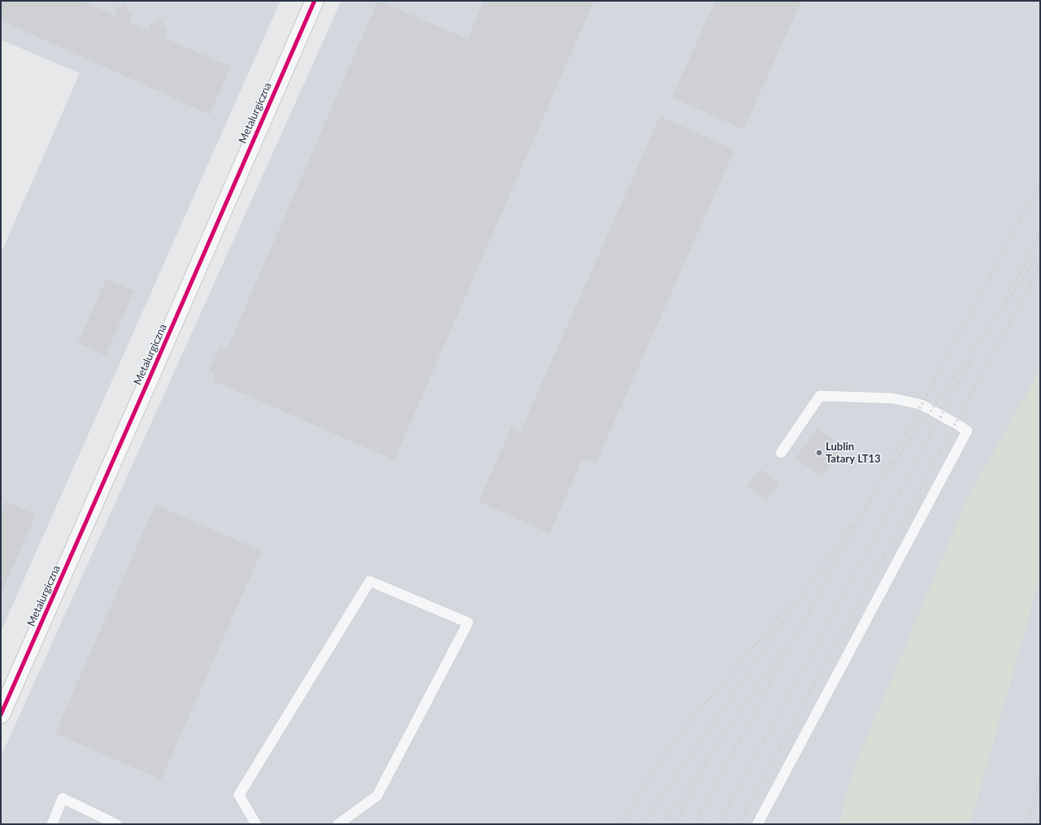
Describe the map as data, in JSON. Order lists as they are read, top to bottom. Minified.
{"streets":{"street":["Metalurgiczna"]},"places":["Lublin Tatary LT13"]}
